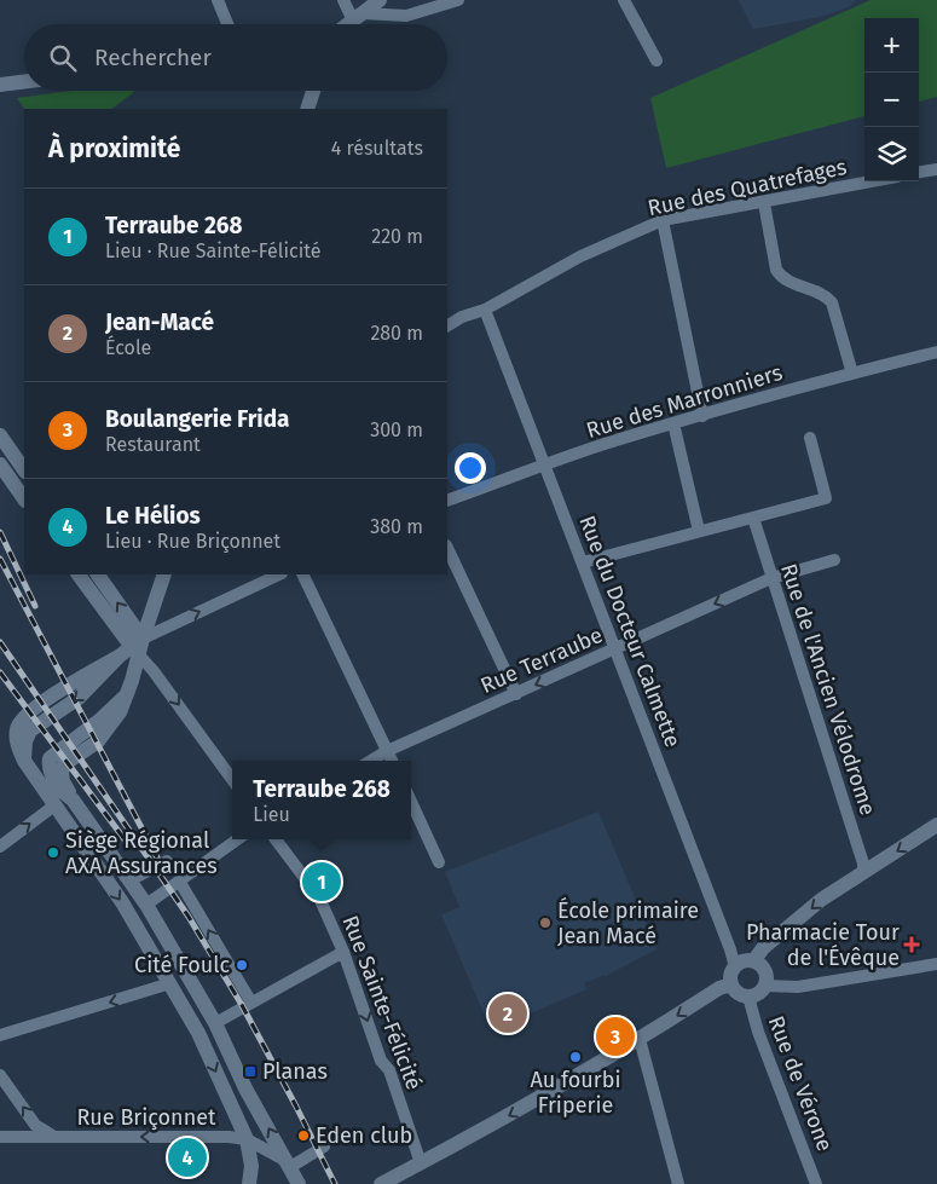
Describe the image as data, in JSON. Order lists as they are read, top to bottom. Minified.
{"streets":{"street":["Rue des Quatrefages","Rue des Marronniers","Rue du Docteur Calmette","Rue Terraube","Rue de l'Ancien Vélodrome","Rue Sainte-Félicité","Rue de Vérone","Rue Briçonnet"]},"crossings":[["Rue des Quatrefages","Rue du Docteur Calmette"],["Rue des Marronniers","Rue du Docteur Calmette"],["Rue du Docteur Calmette","Rue Terraube"],["Rue du Docteur Calmette","Rue de Vérone"],["Rue Terraube","Rue de l'Ancien Vélodrome"]],"one_way":["Rue Sainte-Félicité","Rue Briçonnet"],"places":{"other":["Siège Régional AXA Assurances","École primaire Jean Macé","Cité Foulc","Au fourbi Friperie","Eden club"],"health":["Pharmacie Tour de l'Évêque"],"transit":["Planas"]},"page":{"map_buttons":["+","−"],"search":"Rechercher","heading":["À proximité","4 résultats"],"list":[{"mark":"1","name":"Terraube 268","note":"Lieu · Rue Sainte-Félicité","value":"220 m"},{"mark":"2","name":"Jean-Macé","note":"École","value":"280 m"},{"mark":"3","name":"Boulangerie Frida","note":"Restaurant","value":"300 m"},{"mark":"4","name":"Le Hélios","note":"Lieu · Rue Briçonnet","value":"380 m"}],"popup":["Terraube 268","Lieu"],"pins":["1","2","3","4"]}}
